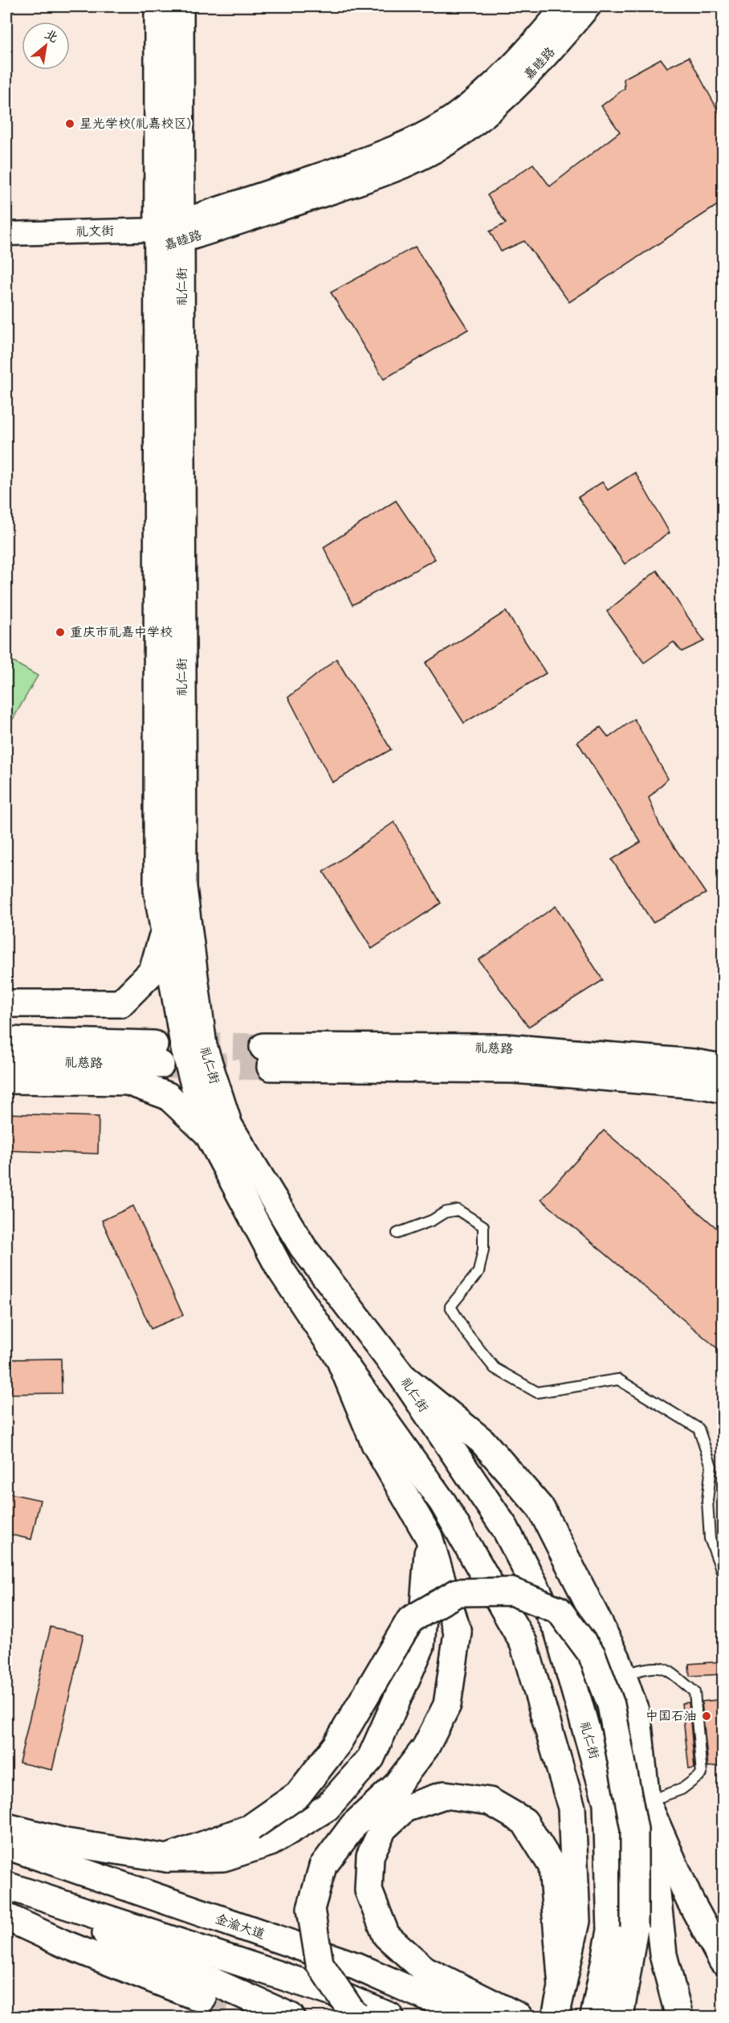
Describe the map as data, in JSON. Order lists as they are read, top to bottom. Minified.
{"streets":{"main road":["礼仁街","礼慈路","金渝大道"],"street":["嘉睦路","礼文街"]},"crossings":[["嘉睦路","礼文街"],["嘉睦路","礼仁街"],["礼文街","礼仁街"]],"places":["星光学校(礼嘉校区)","重庆市礼嘉中学校","中国石油"],"north":"top right"}
